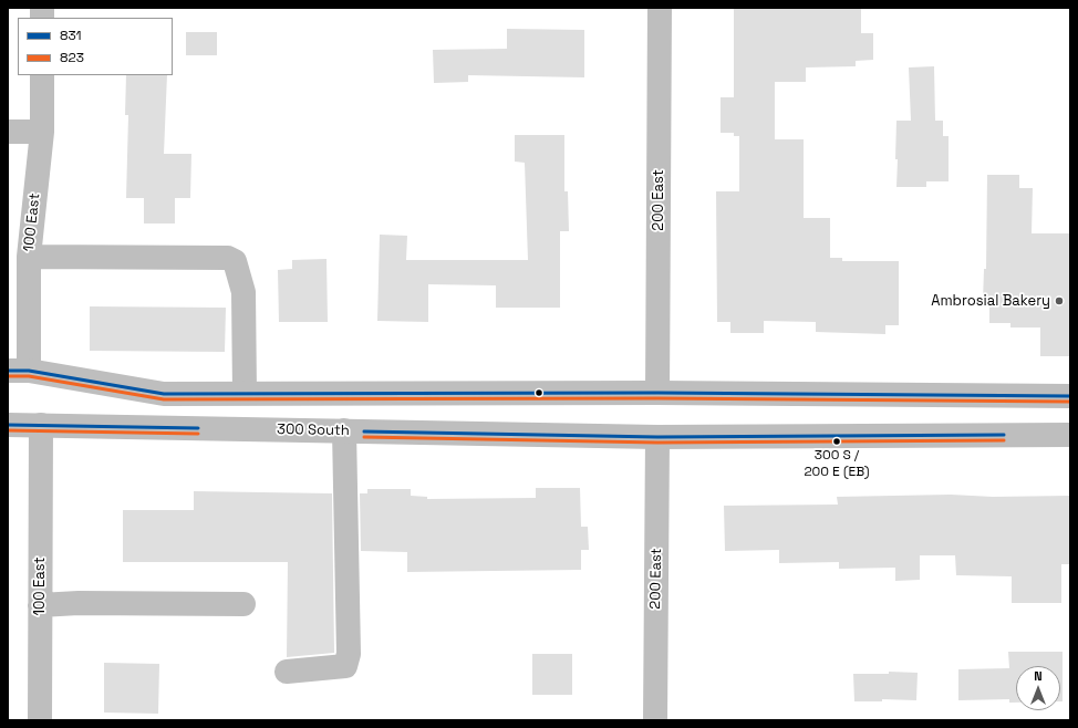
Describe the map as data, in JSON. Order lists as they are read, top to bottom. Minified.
{"streets":{"main road":["200 East","100 East","300 South"]},"crossings":[["200 East","300 South"],["100 East","300 South"]],"places":["Ambrosial Bakery","300 S / 200 E (EB)"],"lines":["transit line 831","transit line 823"],"legend":["831","823"],"north":"top"}
